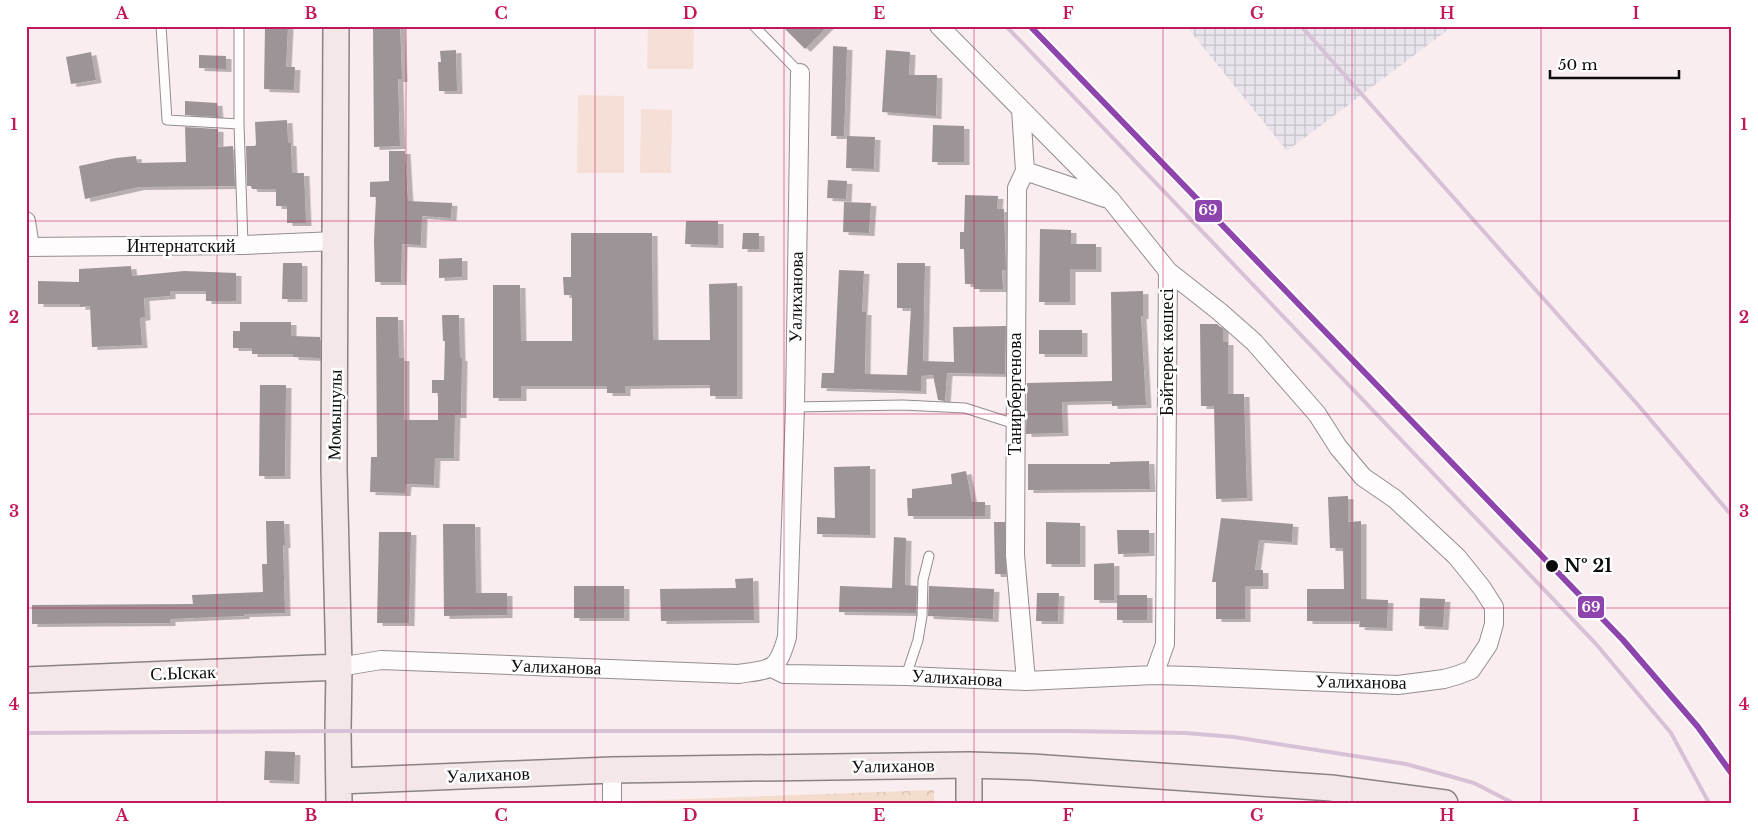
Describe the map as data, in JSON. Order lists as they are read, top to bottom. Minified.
{"streets":{"street":["Интернатский","Уалиханова","Бәйтерек көшесі","Танирбергенова","Момышулы","С.Ыскак","Уалиханов"]},"crossings":[["Интернатский","Момышулы"],["Уалиханова","Бәйтерек көшесі"],["Уалиханова","Танирбергенова"],["Уалиханова","Момышулы"],["Уалиханова","С.Ыскак"],["Бәйтерек көшесі","Танирбергенова"],["Момышулы","С.Ыскак"],["Момышулы","Уалиханов"]],"places":["№ 21"],"lines":["transit line 69"],"scale_bar":"50 m","grid":{"columns":["A","B","C","D","E","F","G","H","I"],"rows":["1","2","3","4"]}}
